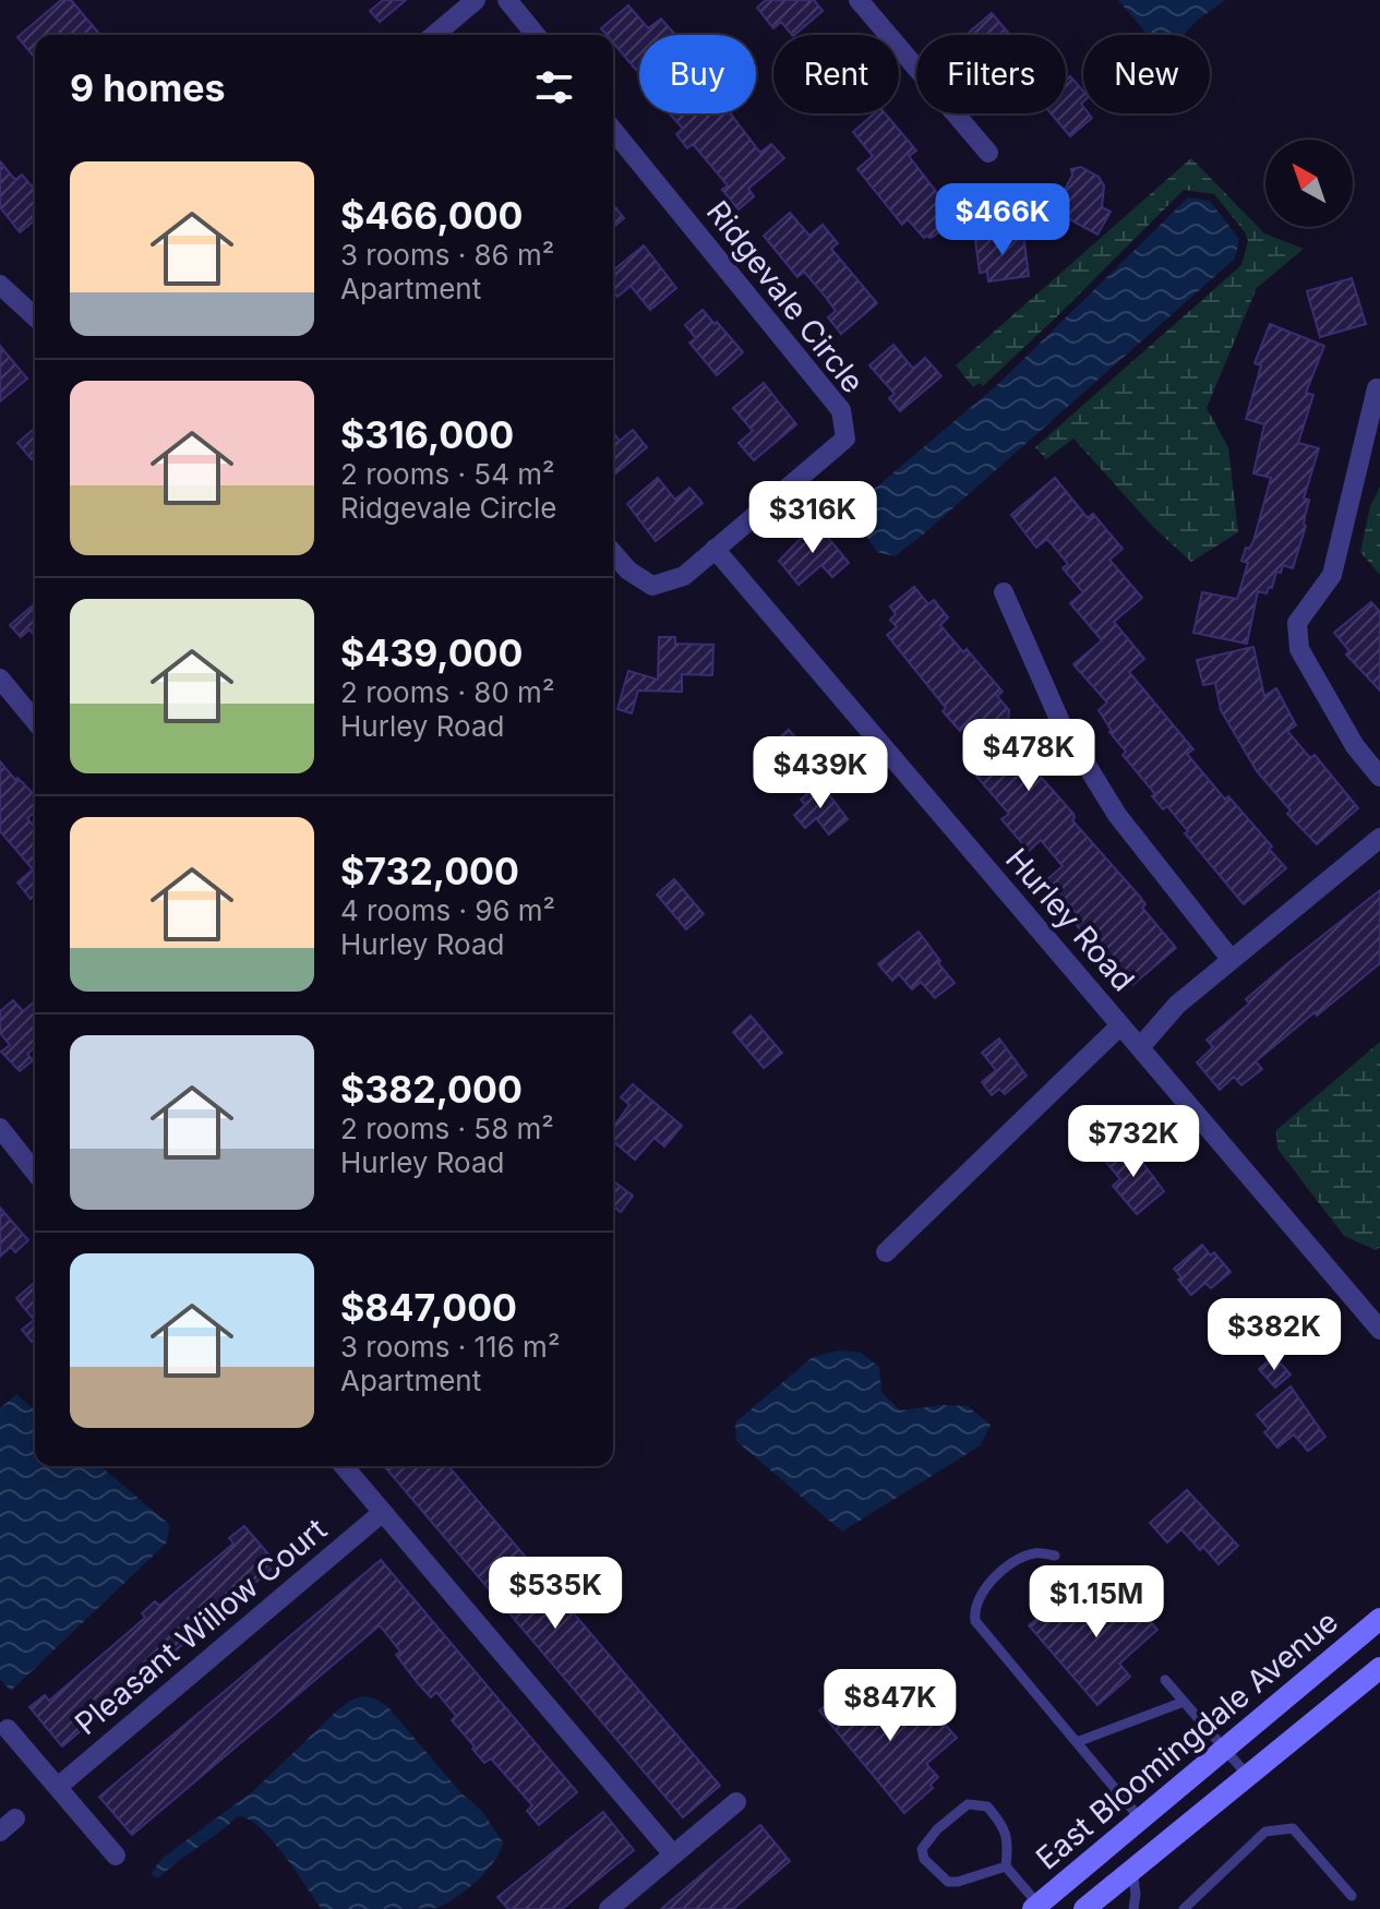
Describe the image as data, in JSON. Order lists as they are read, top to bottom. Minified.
{"streets":{"main road":["East Bloomingdale Avenue"],"street":["Ridgevale Circle","Hurley Road","Pleasant Willow Court"]},"crossings":[["Ridgevale Circle","Hurley Road"]],"north":"top left","page":{"chip":["Buy","Rent","Filters","New"],"heading":"9 homes","list":[{"name":"$466,000","note":"3 rooms · 86 m² · Apartment"},{"name":"$316,000","note":"2 rooms · 54 m² · Ridgevale Circle"},{"name":"$439,000","note":"2 rooms · 80 m² · Hurley Road"},{"name":"$732,000","note":"4 rooms · 96 m² · Hurley Road"},{"name":"$382,000","note":"2 rooms · 58 m² · Hurley Road"},{"name":"$847,000","note":"3 rooms · 116 m² · Apartment"}],"price":["$466K","$316K","$478K","$439K","$732K","$382K","$535K","$1.15M","$847K"]}}
